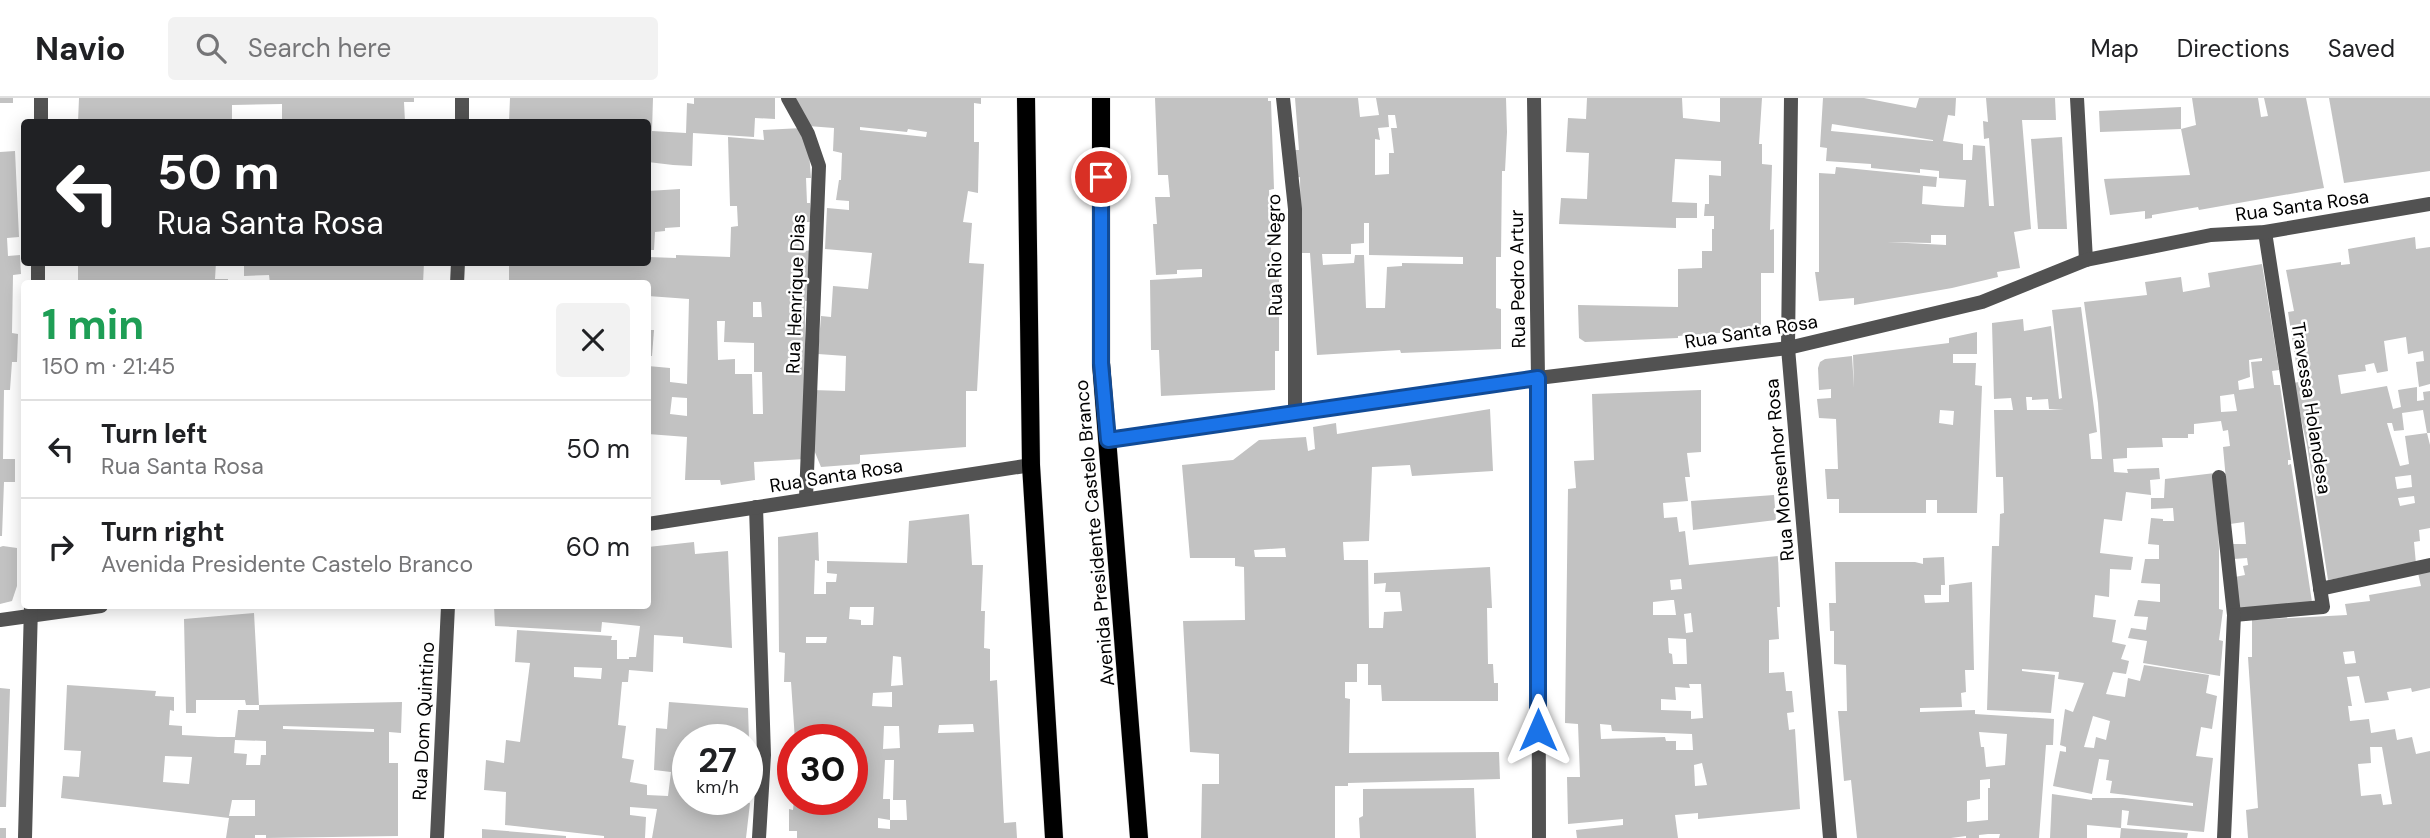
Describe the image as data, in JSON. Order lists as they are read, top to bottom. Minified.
{"streets":{"main road":["Avenida Presidente Castelo Branco"],"street":["Rua Santa Rosa","Rua Rio Negro","Rua Pedro Artur","Rua Henrique Dias","Travessa Holandesa","Rua Monsenhor Rosa","Rua Dom Quintino"]},"crossings":[["Rua Santa Rosa","Rua Rio Negro"],["Rua Santa Rosa","Rua Pedro Artur"],["Rua Santa Rosa","Rua Henrique Dias"],["Rua Santa Rosa","Travessa Holandesa"],["Rua Santa Rosa","Rua Monsenhor Rosa"],["Rua Santa Rosa","Avenida Presidente Castelo Branco"]],"page":{"header":"Navio","search":"Search here","nav":["Map","Directions","Saved"],"turn":["50 m","Rua Santa Rosa"],"heading":["1 min","150 m · 21:45"],"list":[{"name":"Turn left","note":"Rua Santa Rosa","value":"50 m"},{"name":"Turn right","note":"Avenida Presidente Castelo Branco","value":"60 m"}],"speed":"27 km/h","limit":"30"}}
